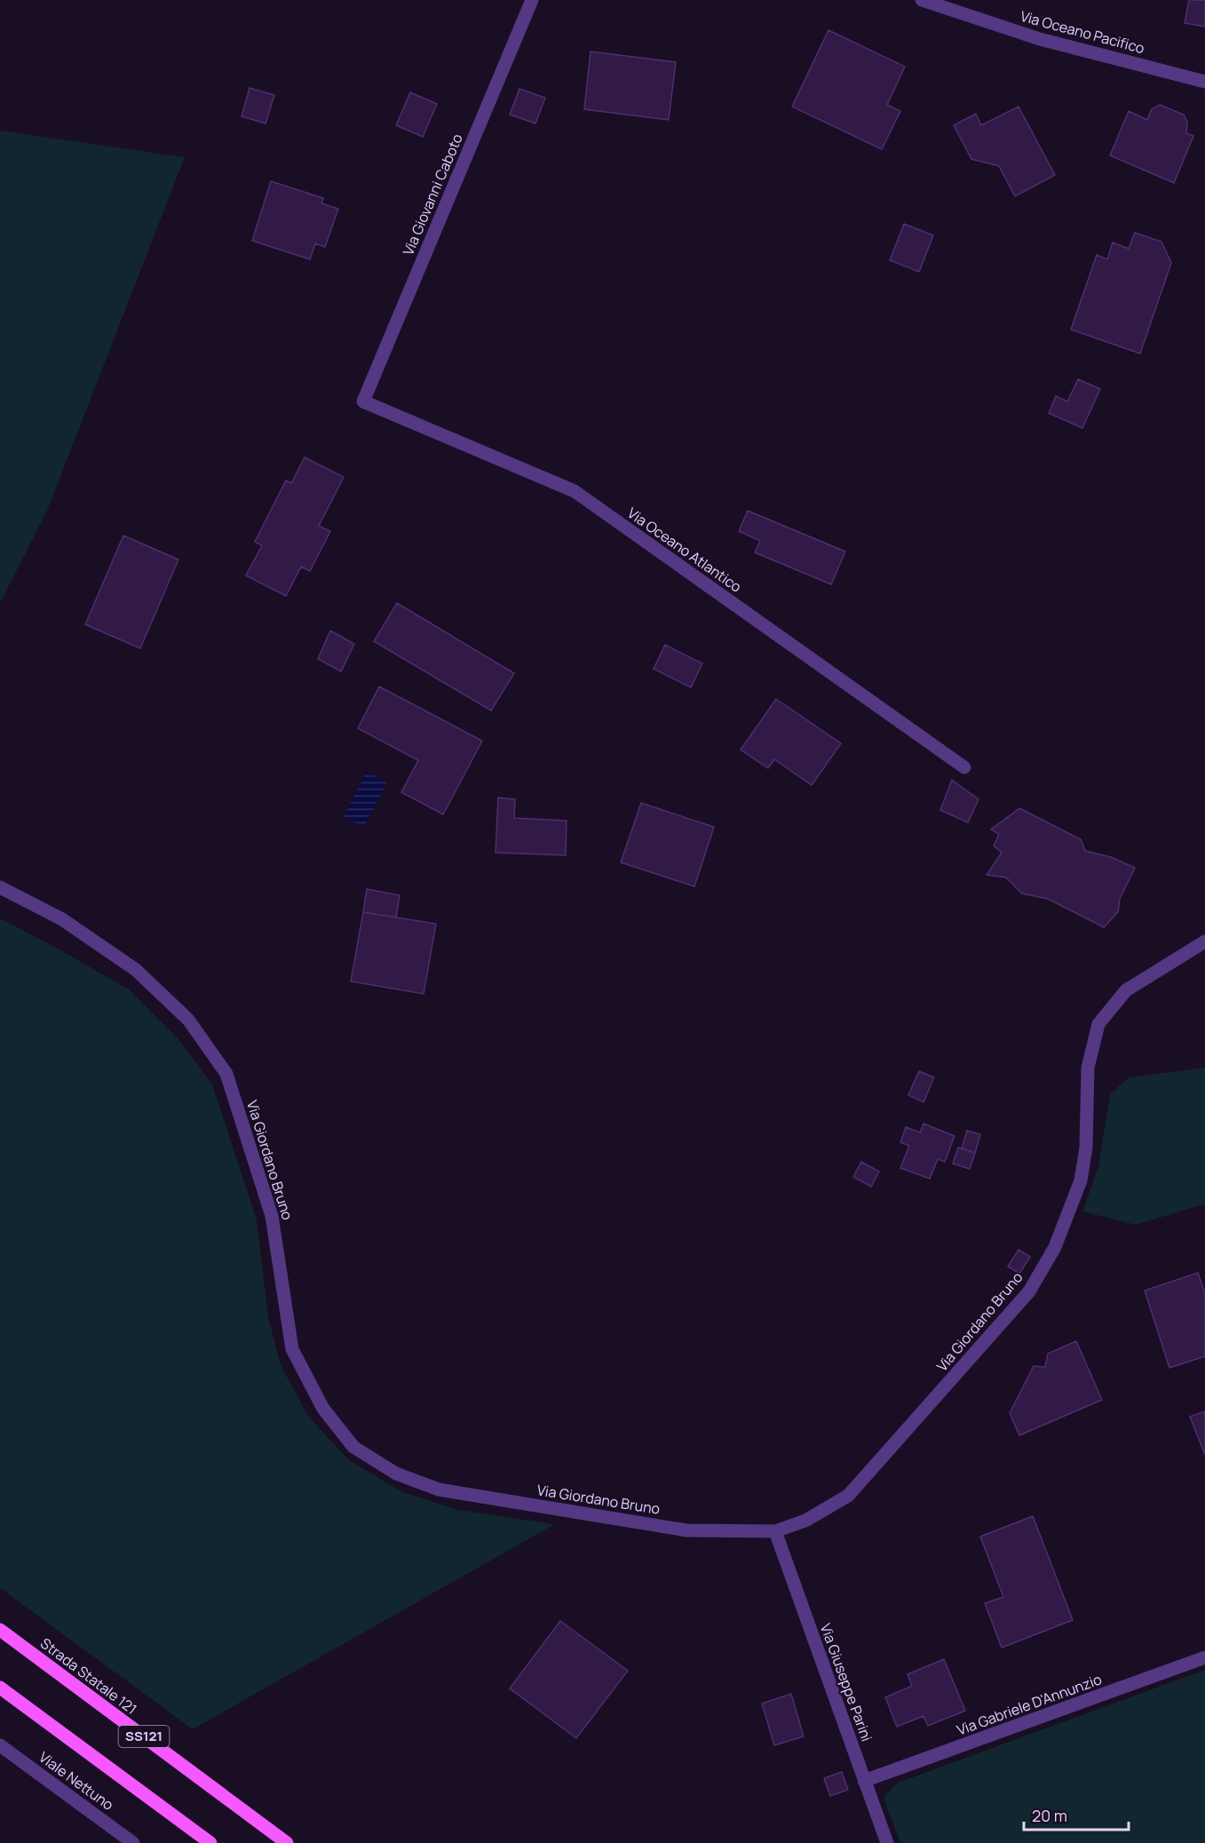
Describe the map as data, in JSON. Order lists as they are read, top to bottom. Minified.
{"streets":{"main road":["Strada Statale 121","SS121"],"street":["Via Oceano Pacifico","Via Giovanni Caboto","Via Oceano Atlantico","Via Giordano Bruno","Via Giuseppe Parini","Via Gabriele D'Annunzio","Viale Nettuno"]},"crossings":[["Via Giovanni Caboto","Via Oceano Atlantico"],["Via Giordano Bruno","Via Giuseppe Parini"],["Via Giuseppe Parini","Via Gabriele D'Annunzio"]],"scale_bar":"20 m"}
